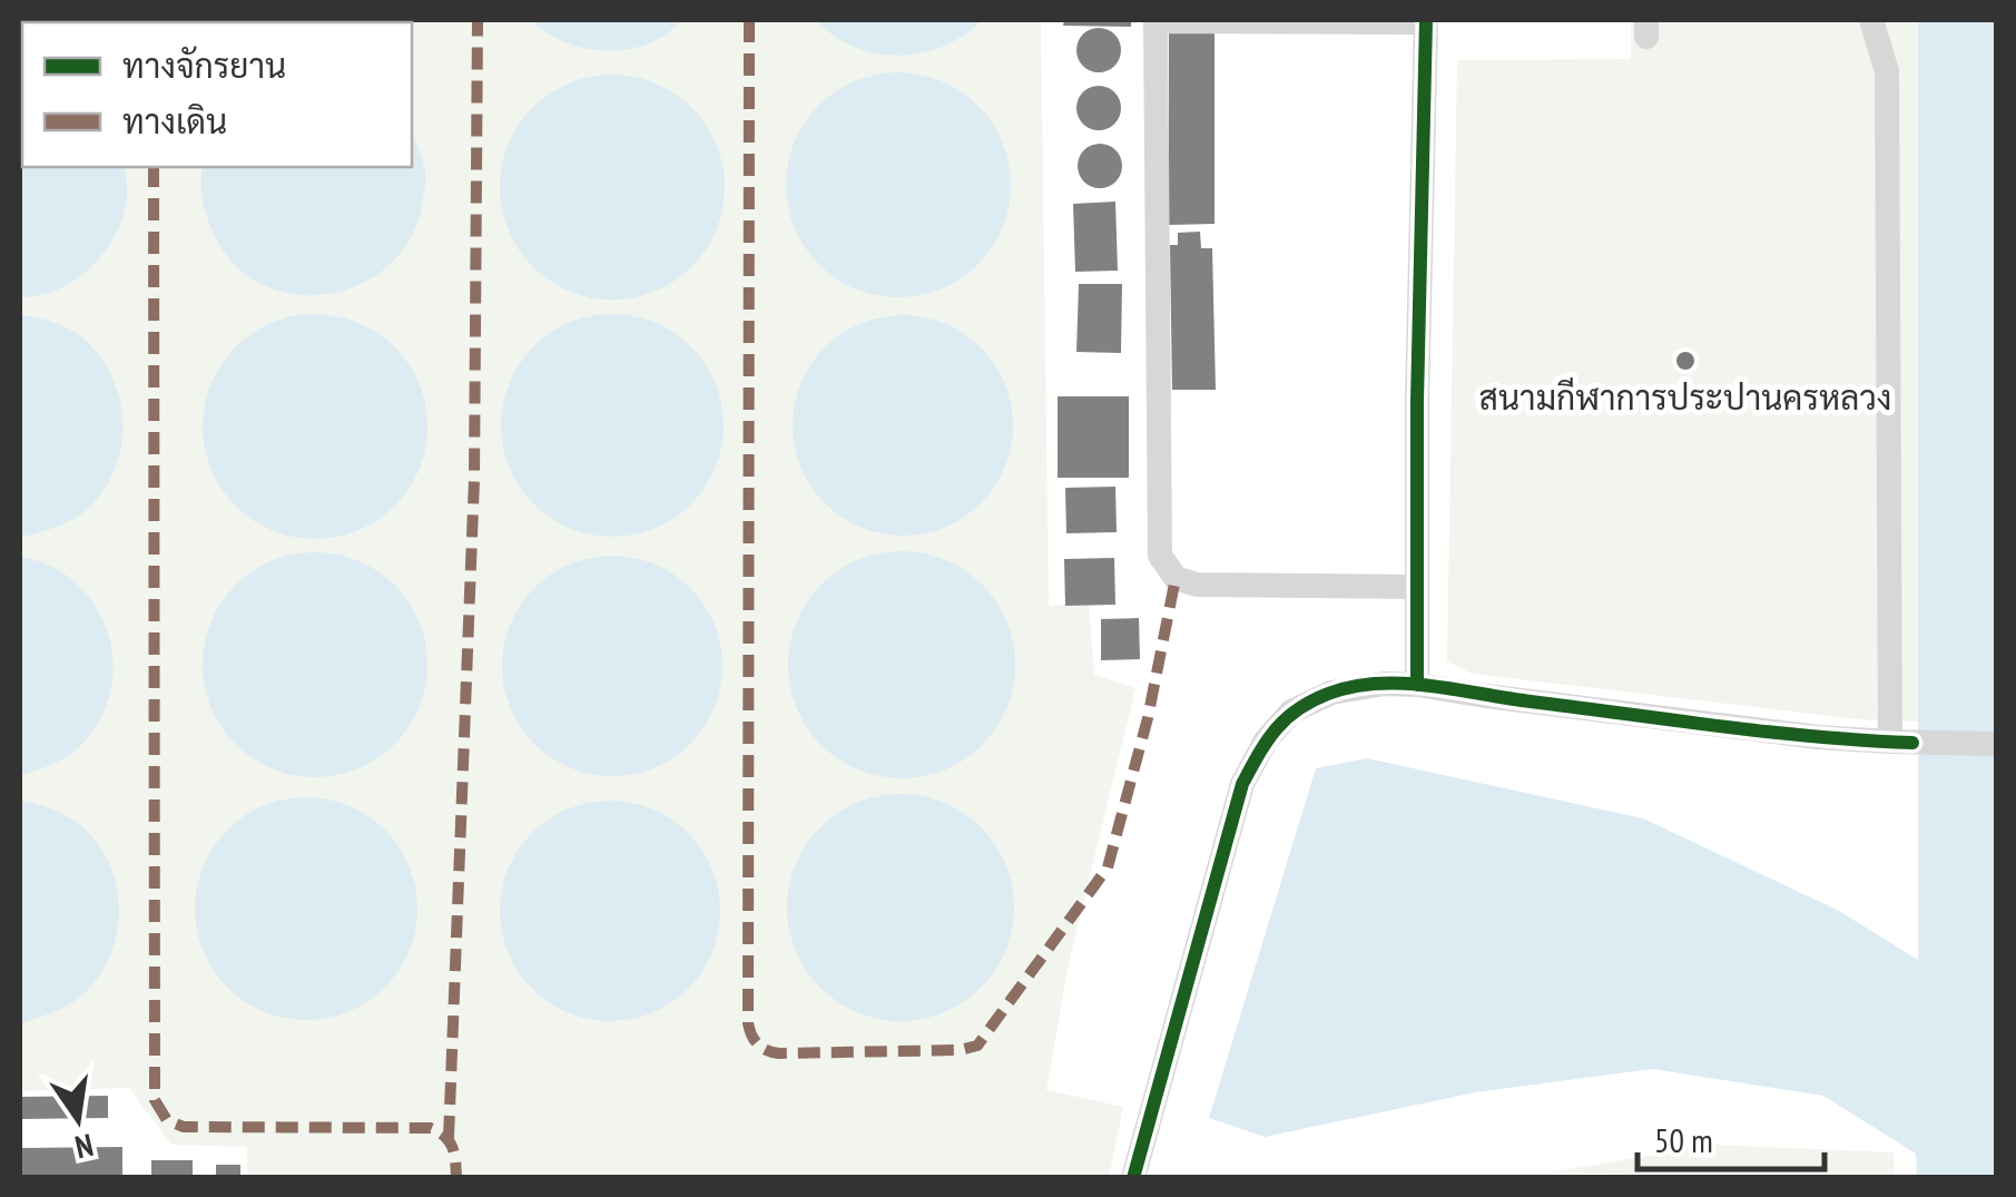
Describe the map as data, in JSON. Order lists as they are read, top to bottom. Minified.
{"places":["สนามกีฬาการประปานครหลวง"],"legend":["ทางจักรยาน","ทางเดิน"],"scale_bar":"50 m","north":"bottom"}
